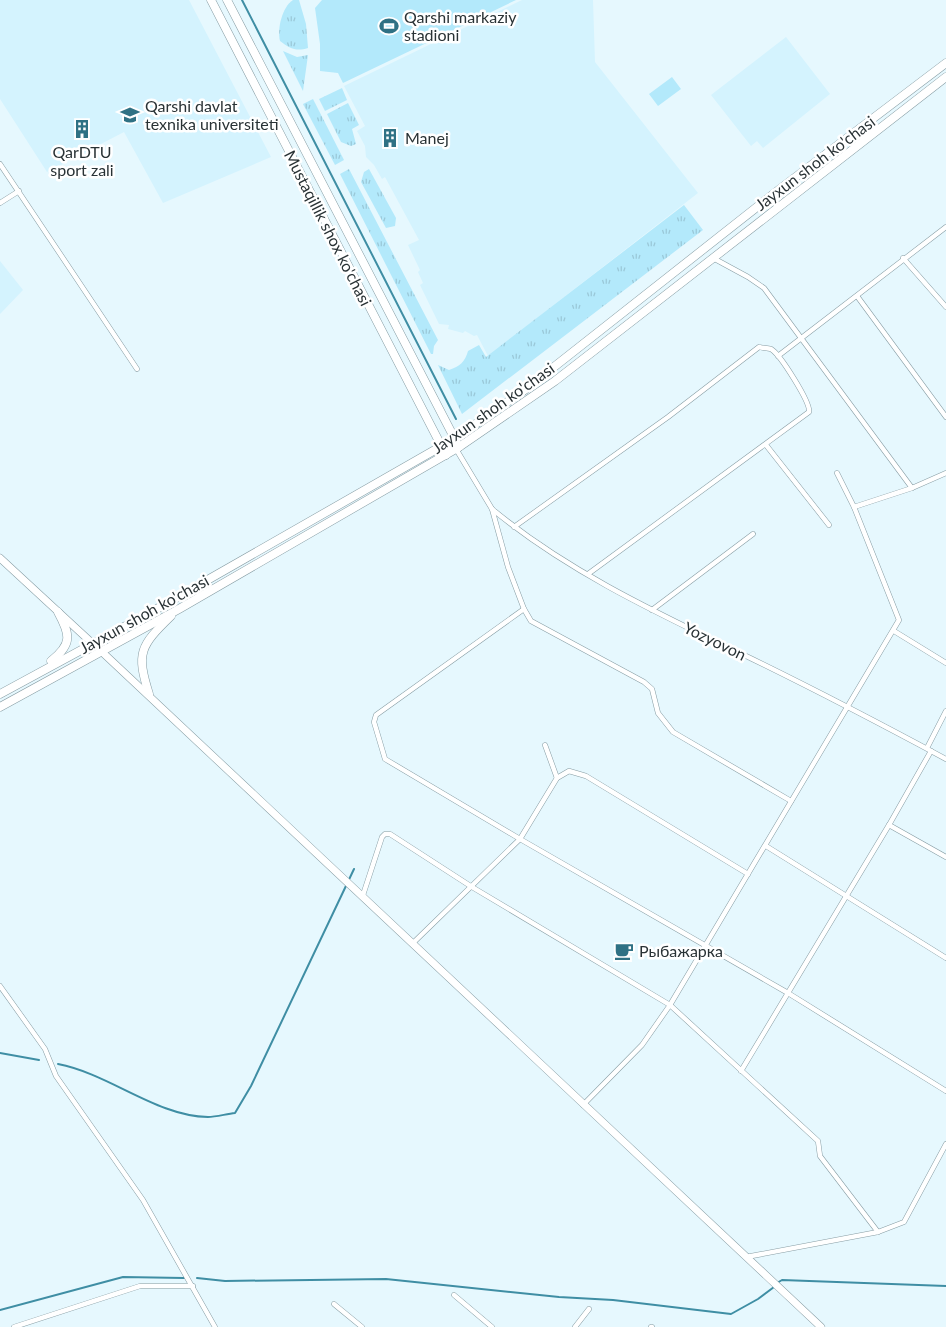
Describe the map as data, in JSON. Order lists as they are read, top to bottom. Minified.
{"streets":{"main road":["Jayxun shoh ko'chasi","Mustaqillik shox ko'chasi"],"street":["Yozyovon"]},"crossings":[["Jayxun shoh ko'chasi","Mustaqillik shox ko'chasi"]],"places":{"sports":["Qarshi markaziy stadioni"],"school or university":["Qarshi davlat texnika universiteti"],"building":["QarDTU sport zali","Manej"],"cafe":["Рыбажарка"]}}
